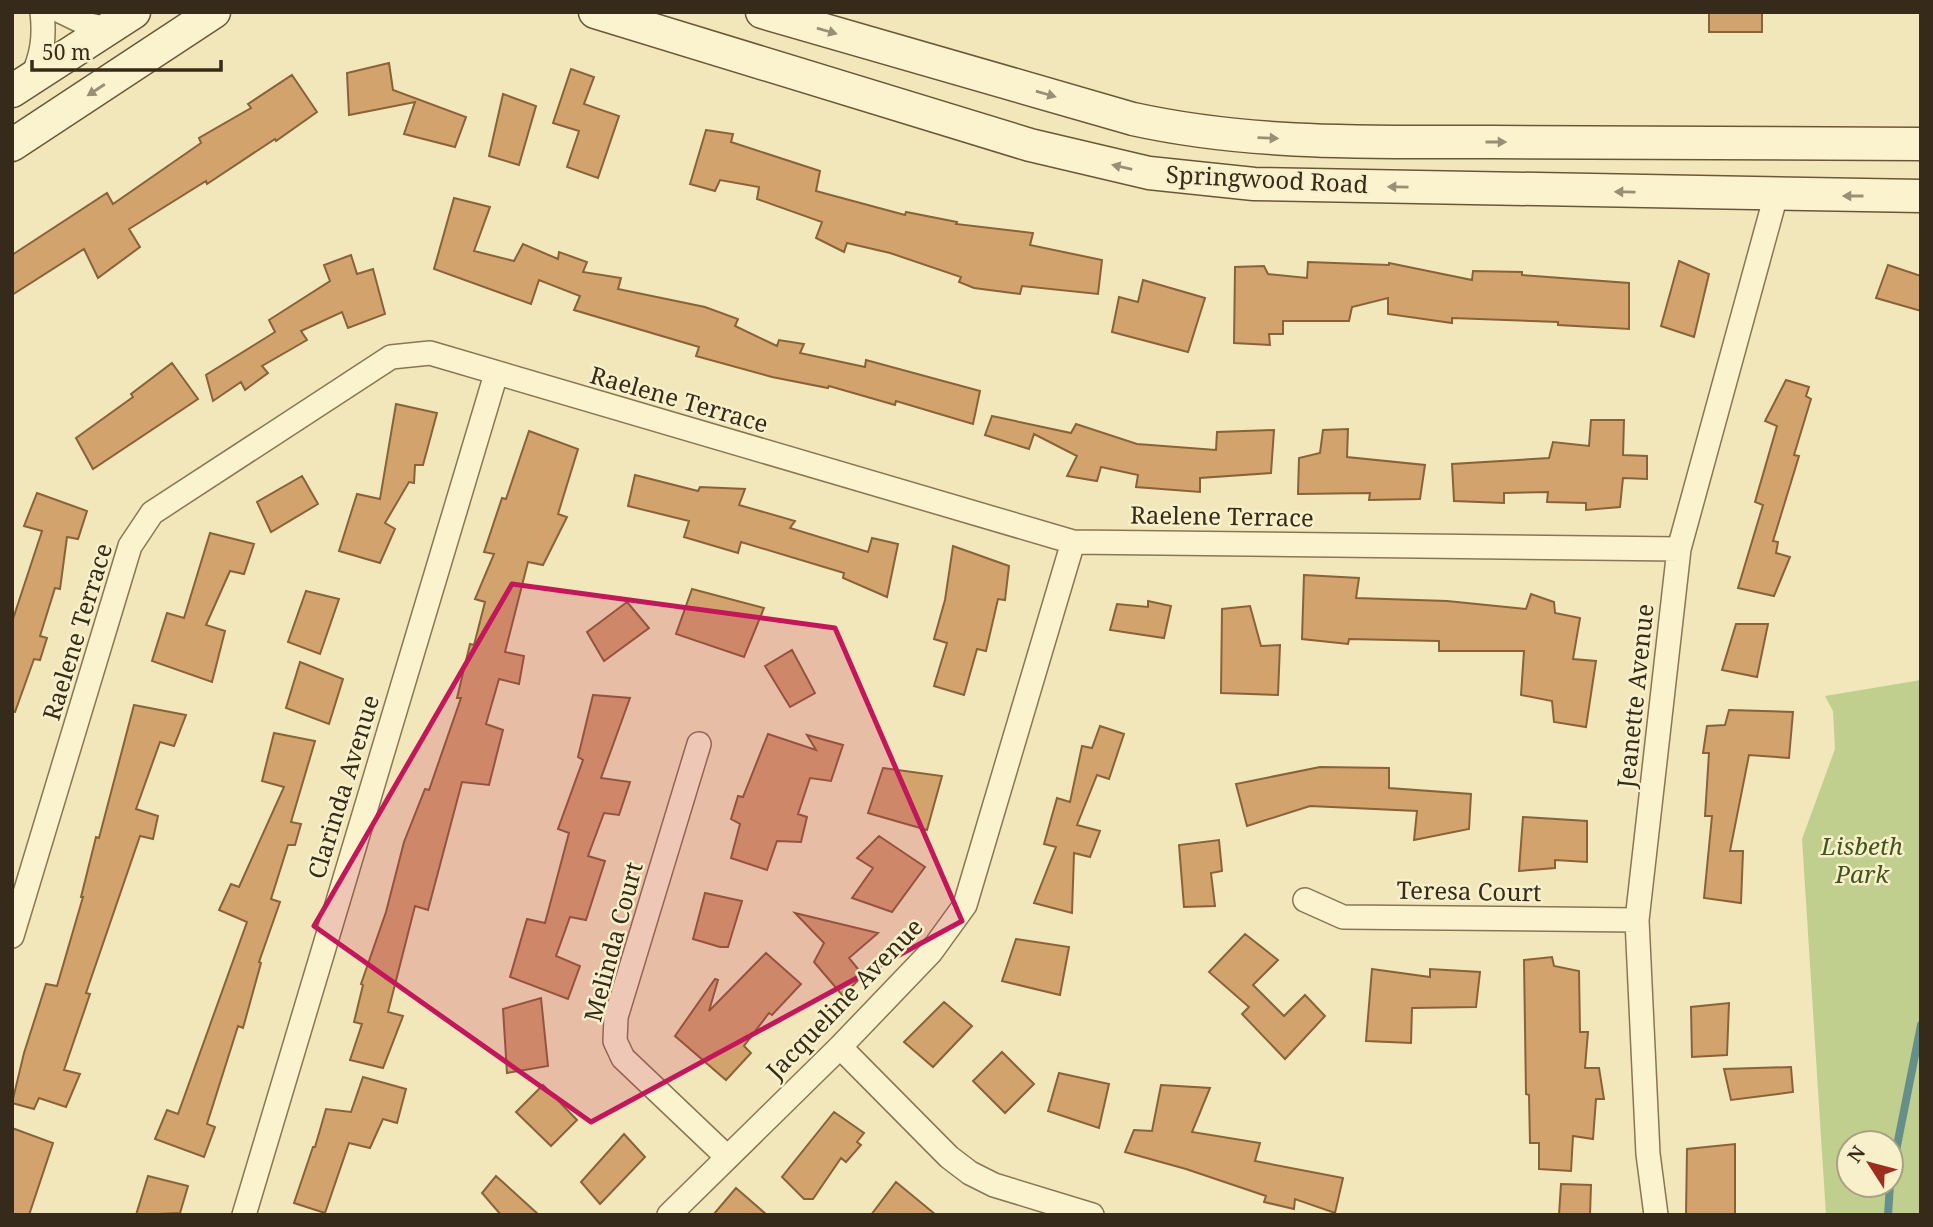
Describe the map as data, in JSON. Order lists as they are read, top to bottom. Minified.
{"streets":{"main road":["Springwood Road"],"street":["Raelene Terrace","Jeanette Avenue","Clarinda Avenue","Teresa Court","Melinda Court","Jacqueline Avenue"]},"crossings":[["Springwood Road","Jeanette Avenue"],["Raelene Terrace","Jeanette Avenue"],["Raelene Terrace","Clarinda Avenue"],["Raelene Terrace","Jacqueline Avenue"],["Jeanette Avenue","Teresa Court"],["Melinda Court","Jacqueline Avenue"]],"parks":["Lisbeth Park"],"scale_bar":"50 m","north":"top left"}
